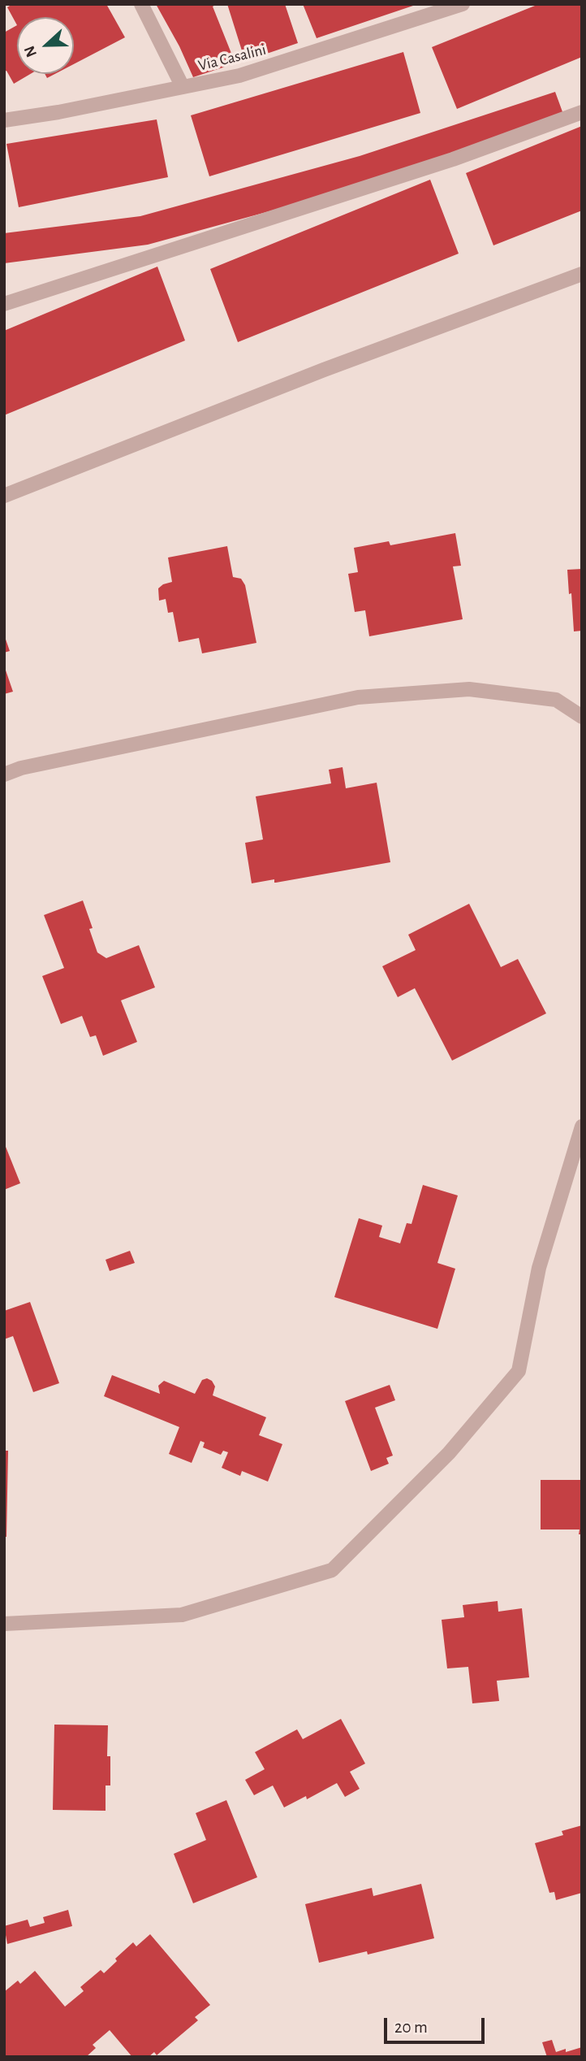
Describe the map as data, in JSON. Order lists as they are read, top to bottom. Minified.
{"streets":{"street":["Via Casalini"]},"scale_bar":"20 m","north":"left"}
